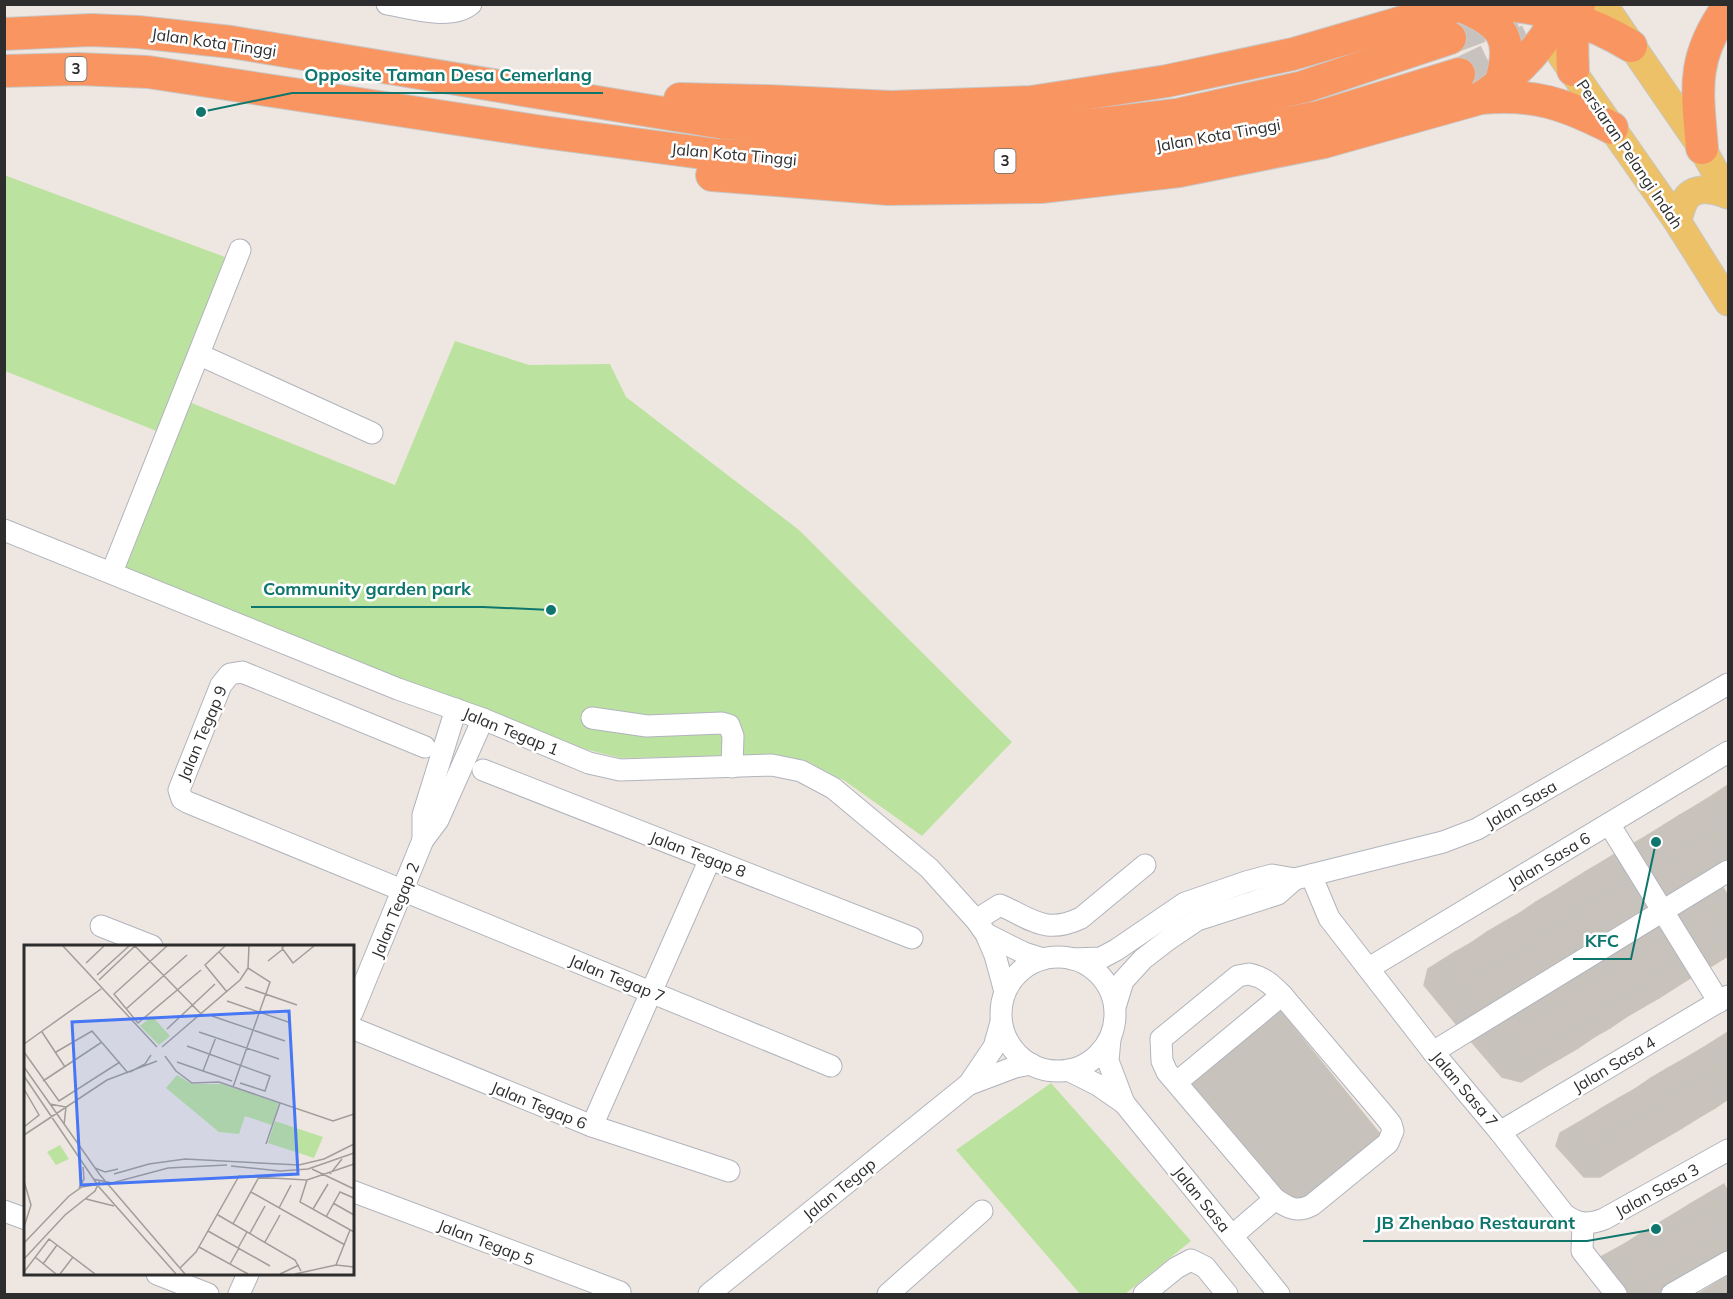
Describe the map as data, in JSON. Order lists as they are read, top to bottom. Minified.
{"streets":{"highway":["Jalan Kota Tinggi","3"],"main road":["Persiaran Pelangi Indah"],"street":["Jalan Tegap 1","Jalan Tegap 9","Jalan Sasa","Jalan Tegap 8","Jalan Sasa 6","Jalan Tegap 2","Jalan Tegap 7","Jalan Sasa 4","Jalan Sasa 7","Jalan Tegap 6","Jalan Tegap","Jalan Sasa 3","Jalan Tegap 5"]},"crossings":[["Jalan Tegap 1","Jalan Sasa"],["Jalan Tegap 1","Jalan Tegap 2"],["Jalan Tegap 1","Jalan Tegap"],["Jalan Tegap 9","Jalan Tegap 2"],["Jalan Tegap 9","Jalan Tegap 7"],["Jalan Sasa","Jalan Sasa 7"],["Jalan Sasa","Jalan Tegap"],["Jalan Sasa 6","Jalan Sasa 7"],["Jalan Tegap 2","Jalan Tegap 7"],["Jalan Sasa 4","Jalan Sasa 7"],["Jalan Sasa 7","Jalan Sasa 3"]],"places":["Opposite Taman Desa Cemerlang","Community garden park","KFC","JB Zhenbao Restaurant"]}
